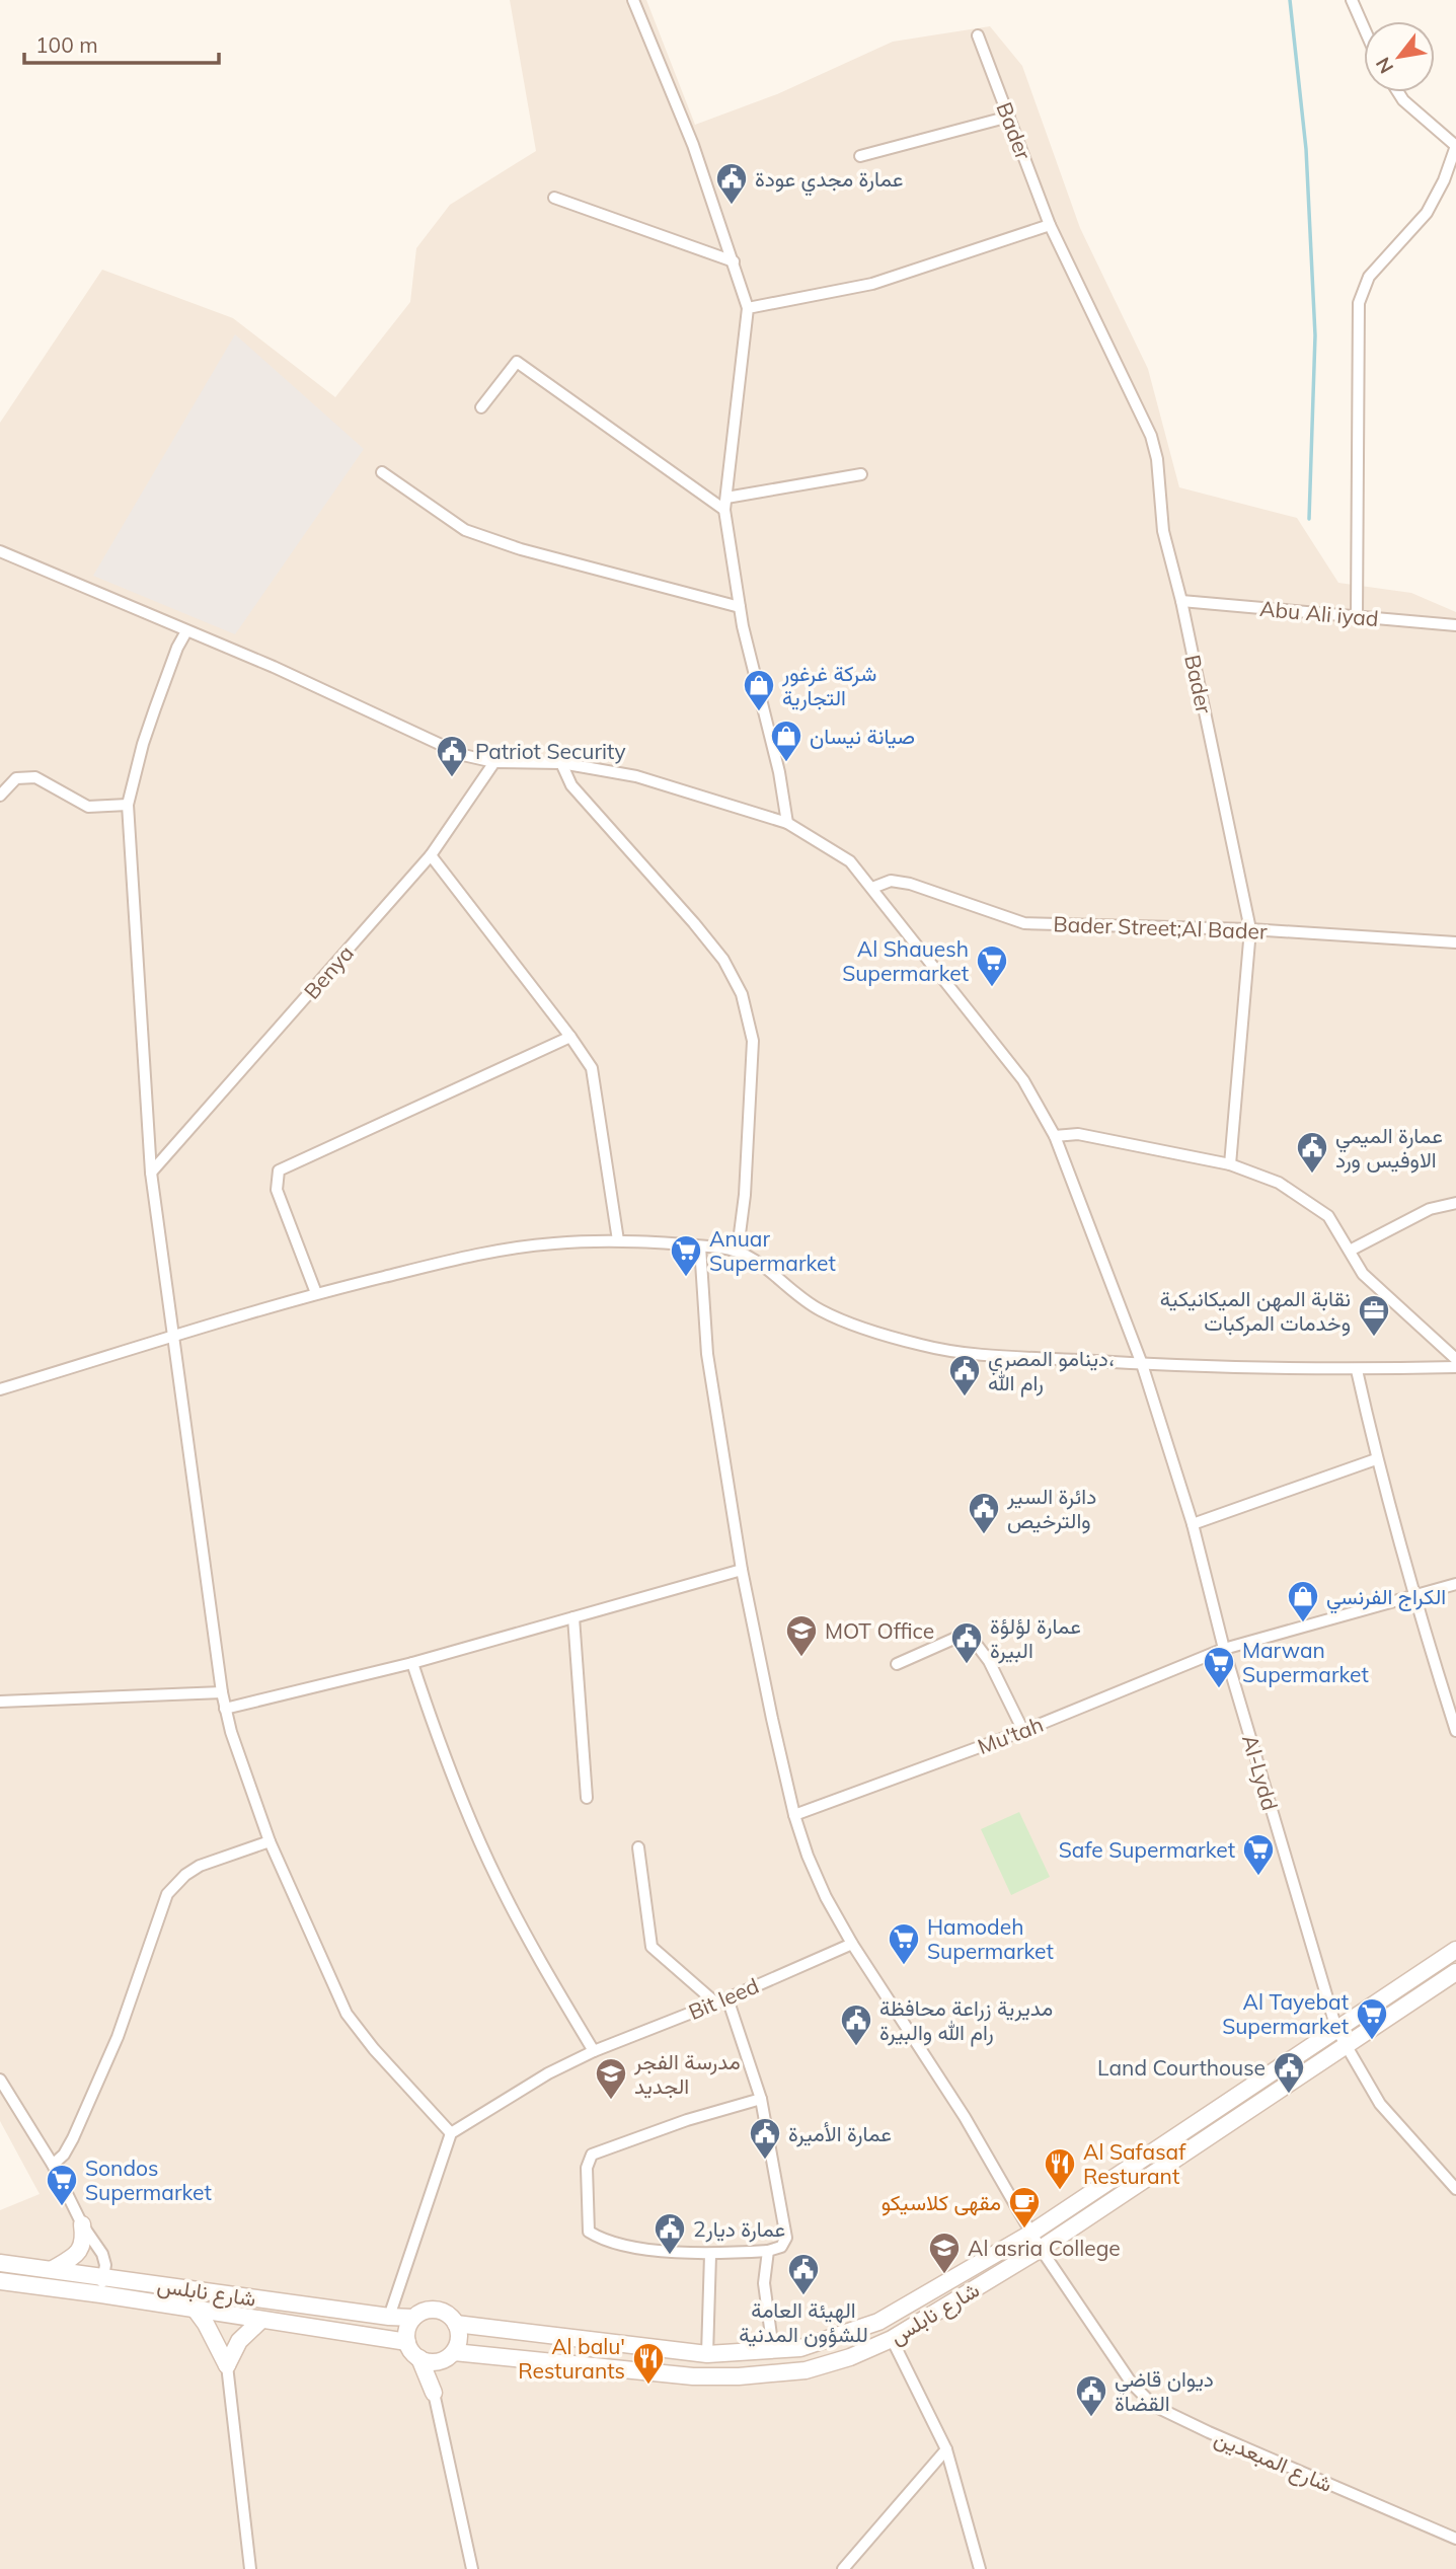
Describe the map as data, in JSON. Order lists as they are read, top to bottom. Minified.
{"streets":{"main road":["شارع نابلس"],"street":["Bader","Abu Ali iyad","Bader Street;Al Bader","Benya","Mu'tah","Al-Lydd","Bit leed","شارع المبعدين"]},"crossings":[["Bader","Abu Ali iyad"],["Bader","Bader Street;Al Bader"],["Bader Street;Al Bader","Al-Lydd"],["Benya","Al-Lydd"],["Mu'tah","Al-Lydd"],["Mu'tah","شارع المبعدين"],["Al-Lydd","شارع نابلس"],["Bit leed","شارع المبعدين"],["شارع نابلس","شارع المبعدين"]],"places":{"public building":["عمارة مجدي عودة","Patriot Security","عمارة الميمي الاوفيس ورد","دينامو المصري، رام الله","دائرة السير والترخيص","عمارة لؤلؤة البيرة","مديرية زراعة محافظة رام الله والبيرة","Land Courthouse","عمارة الأميرة","عمارة ديار2","الهيئة العامة للشؤون المدنية","ديوان قاضي القضاة"],"shop":["شركة غرغور التجارية","صيانة نيسان","الكراج الفرنسي"],"supermarket":["Al Shauesh Supermarket","Anuar Supermarket","Marwan Supermarket","Safe Supermarket","Hamodeh Supermarket","Al Tayebat Supermarket","Sondos Supermarket"],"office":["نقابة المهن الميكانيكية وخدمات المركبات"],"school or university":["MOT Office","مدرسة الفجر الجديد","Al asria College"],"restaurant":["Al Safasaf Resturant","Al balu' Resturants"],"cafe":["مقهی كلاسيكو"]},"scale_bar":"100 m","north":"bottom left"}
